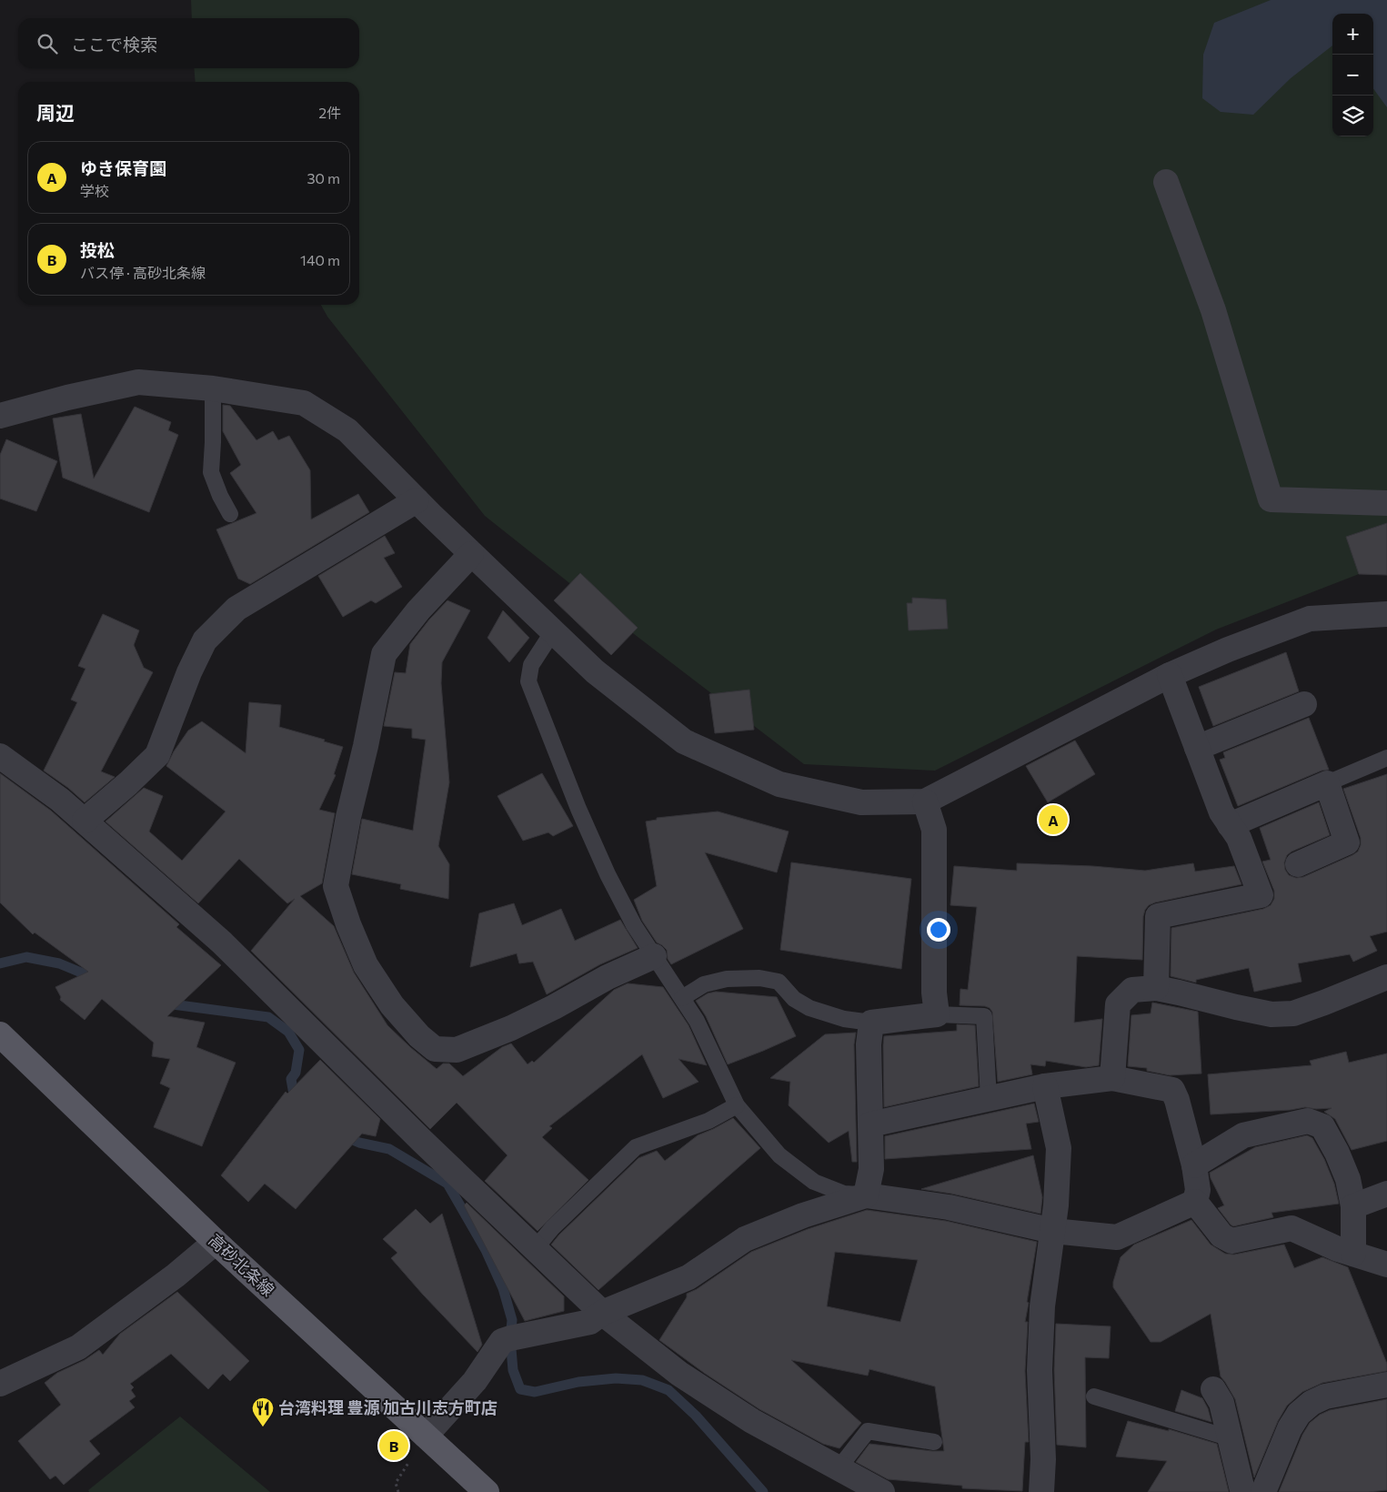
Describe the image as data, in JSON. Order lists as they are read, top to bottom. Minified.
{"streets":{"main road":["高砂北条線"]},"places":{"restaurant":["台湾料理 豊源 加古川志方町店"]},"page":{"map_buttons":["+","−"],"search":"ここで検索","heading":["周辺","2件"],"list":[{"mark":"A","name":"ゆき保育園","note":"学校","value":"30 m"},{"mark":"B","name":"投松","note":"バス停 · 高砂北条線","value":"140 m"}],"pins":["A","B"]}}
